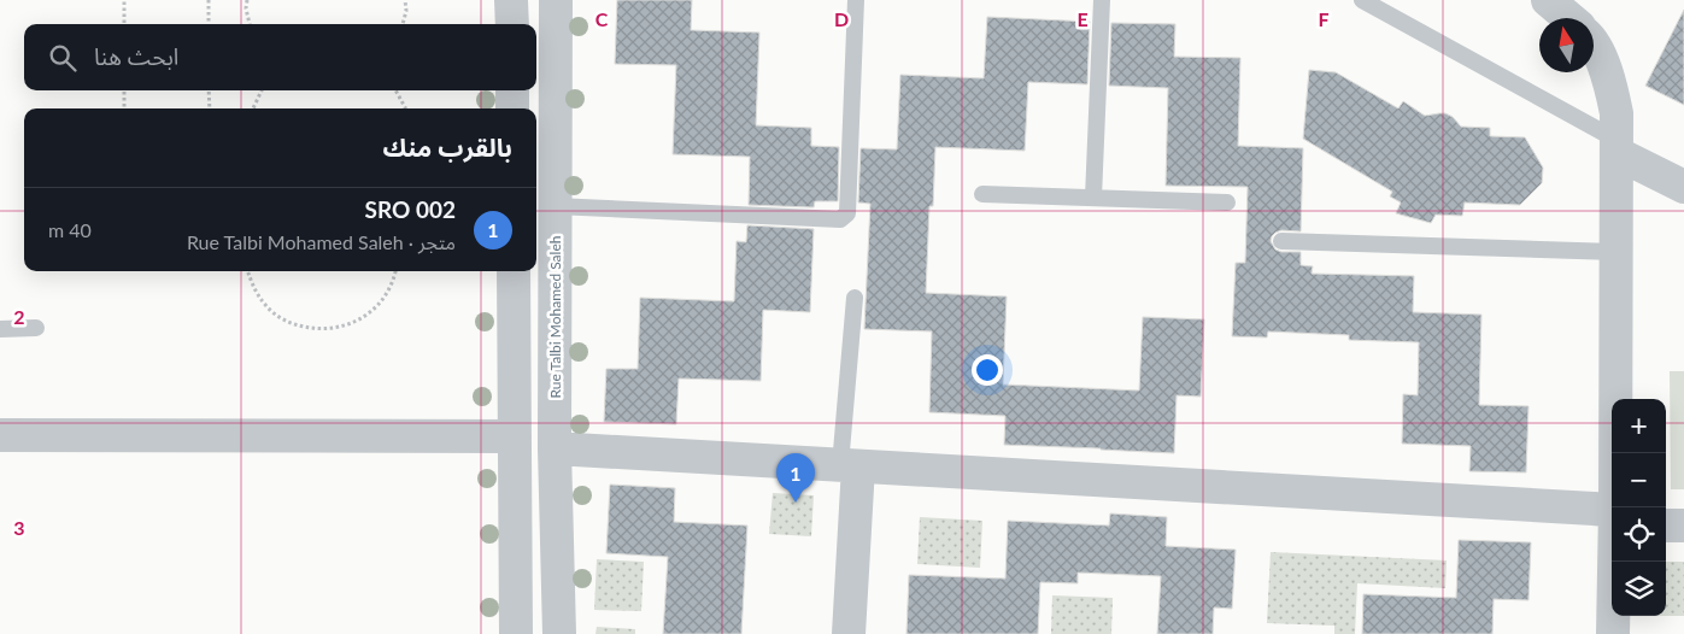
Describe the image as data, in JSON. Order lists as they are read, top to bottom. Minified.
{"streets":{"street":["Rue Talbi Mohamed Saleh"]},"north":"top","page":{"search":"ابحث هنا","heading":"بالقرب منك","list":[{"mark":"1","name":"SRO 002","note":"متجر · Rue Talbi Mohamed Saleh","value":"40 m"}],"map_buttons":["+","−"],"pins":"1"},"grid":{"columns":["C","D","E","F"],"rows":["2","3"]}}
